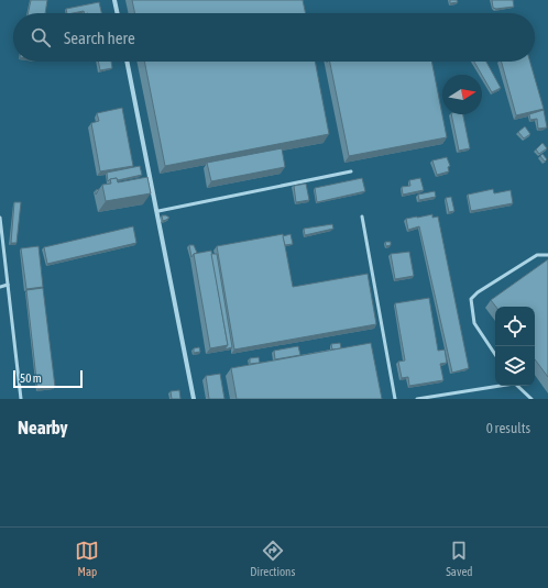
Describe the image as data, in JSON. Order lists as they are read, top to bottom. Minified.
{"scale_bar":"50 m","north":"right","page":{"search":"Search here","scale":"50 m","heading":["Nearby","0 results"],"nav":["Map","Directions","Saved"]}}
